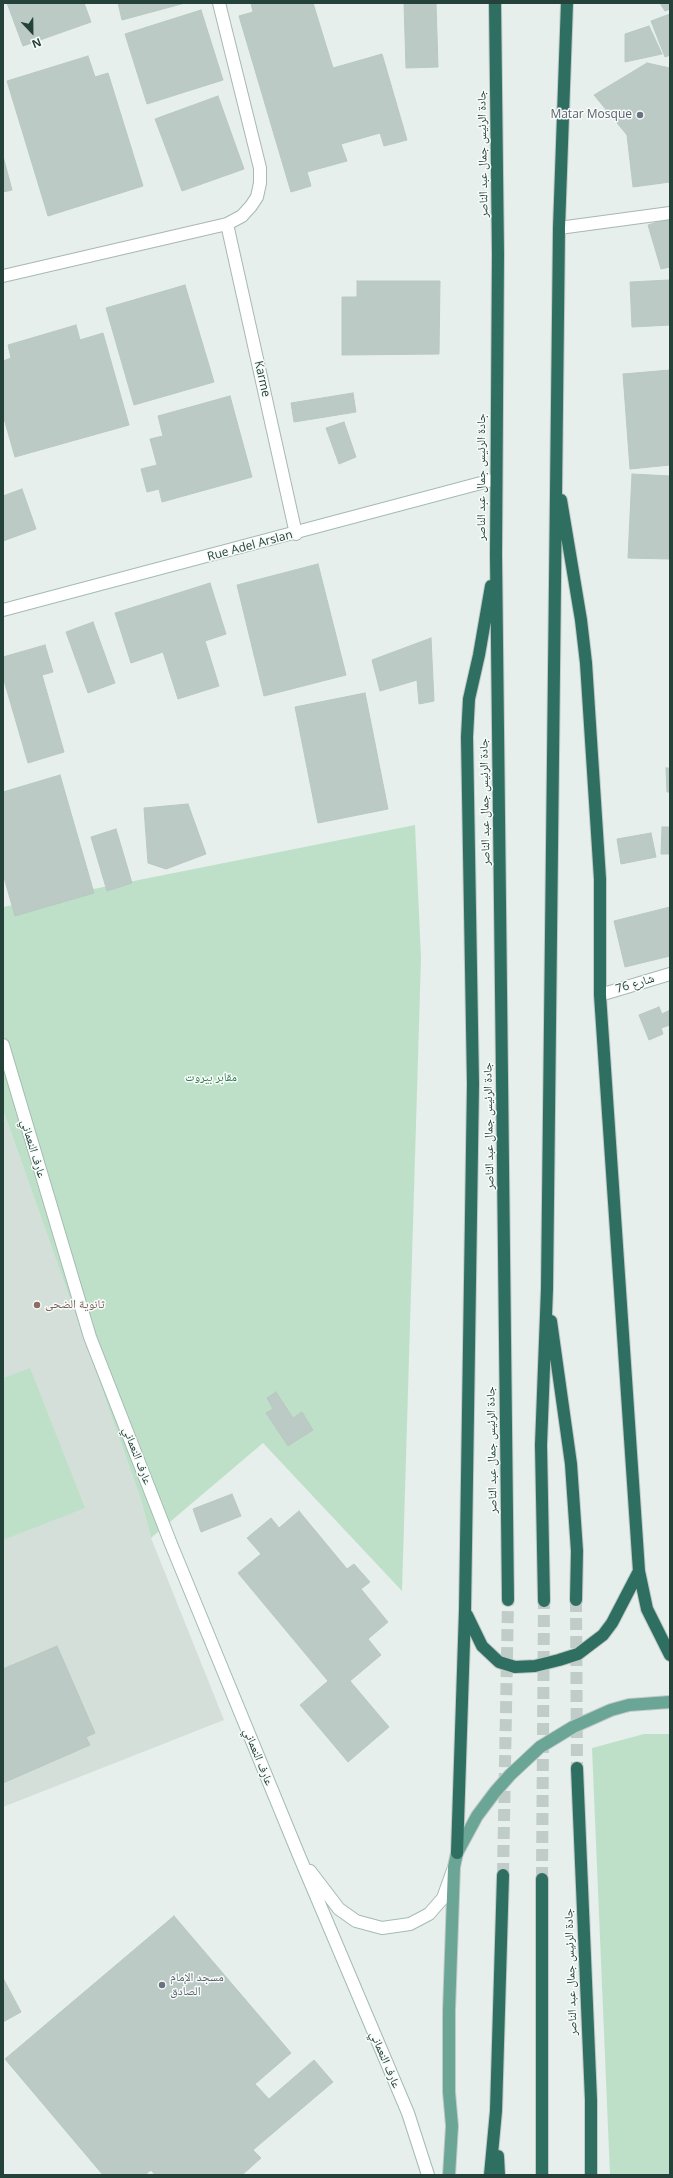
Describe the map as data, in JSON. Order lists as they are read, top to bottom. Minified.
{"streets":{"highway":["جادة الرئيس جمال عبد الناصر"],"street":["Karme","Rue Adel Arslan","شارع 76","عارف النعماني"]},"crossings":[["جادة الرئيس جمال عبد الناصر","Rue Adel Arslan"],["Karme","Rue Adel Arslan"]],"parks":["مقابر بيروت"],"places":["Matar Mosque","ثانوية الضحى","مسجد الإمام الصادق"],"north":"bottom"}
